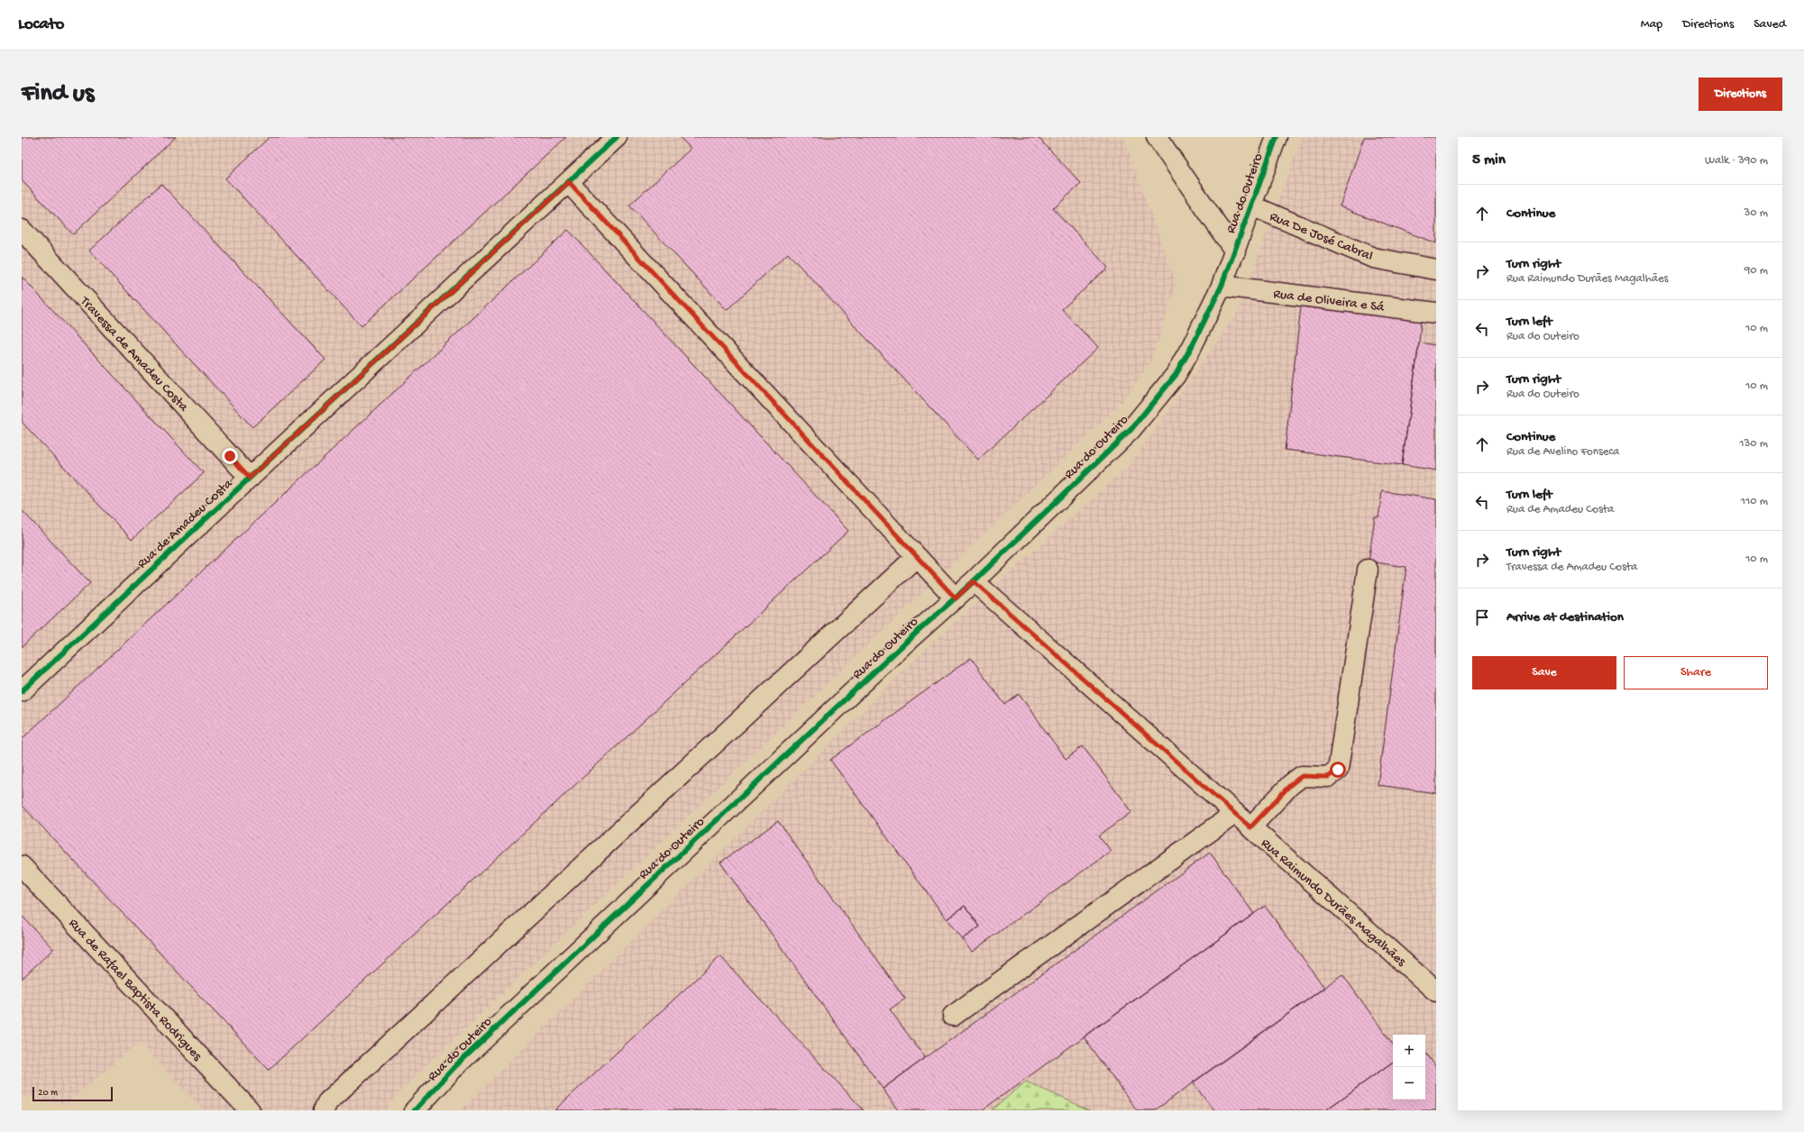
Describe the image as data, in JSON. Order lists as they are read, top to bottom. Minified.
{"streets":{"street":["Rua do Outeiro","Rua De José Cabral","Rua de Oliveira e Sá","Travessa de Amadeu Costa","Rua de Amadeu Costa","Rua Raimundo Durães Magalhães","Rua de Rafael Baptista Rodrigues"]},"crossings":[["Rua do Outeiro","Rua De José Cabral"],["Rua do Outeiro","Rua de Oliveira e Sá"],["Rua do Outeiro","Rua Raimundo Durães Magalhães"],["Travessa de Amadeu Costa","Rua de Amadeu Costa"]],"scale_bar":"20 m","page":{"header":"Locato","nav":["Map","Directions","Saved"],"buttons":["Directions",["Save","Share"]],"title":"Find us","heading":["5 min","Walk · 390 m"],"list":[["Continue","30 m"],["Turn right","Rua Raimundo Durães Magalhães","90 m"],["Turn left","Rua do Outeiro","10 m"],["Turn right","Rua do Outeiro","10 m"],["Continue","Rua de Avelino Fonseca","130 m"],["Turn left","Rua de Amadeu Costa","110 m"],["Turn right","Travessa de Amadeu Costa","10 m"],"Arrive at destination"],"map_buttons":["+","−"],"scale":"20 m"}}
